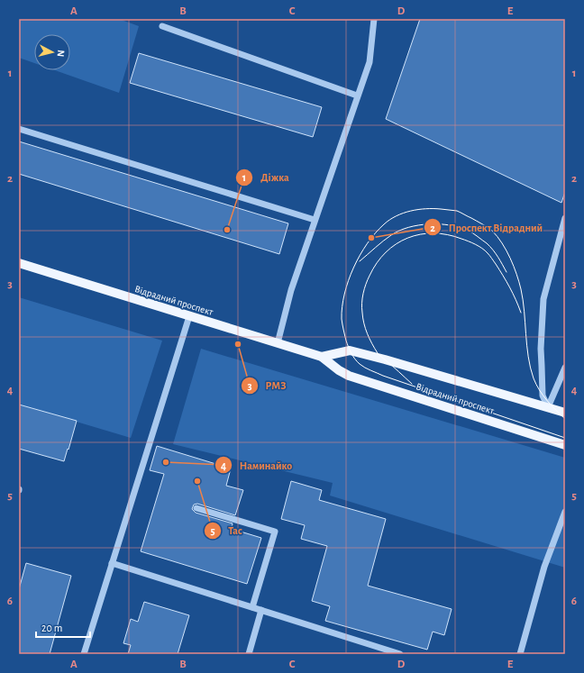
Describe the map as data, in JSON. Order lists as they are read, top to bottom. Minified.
{"streets":{"main road":["Відрадний проспект"]},"places":["Діжка","Проспект Відрадний","РМЗ","Наминайко","Тас"],"scale_bar":"20 m","north":"right","grid":{"columns":["A","B","C","D","E"],"rows":["1","2","3","4","5","6"]}}
